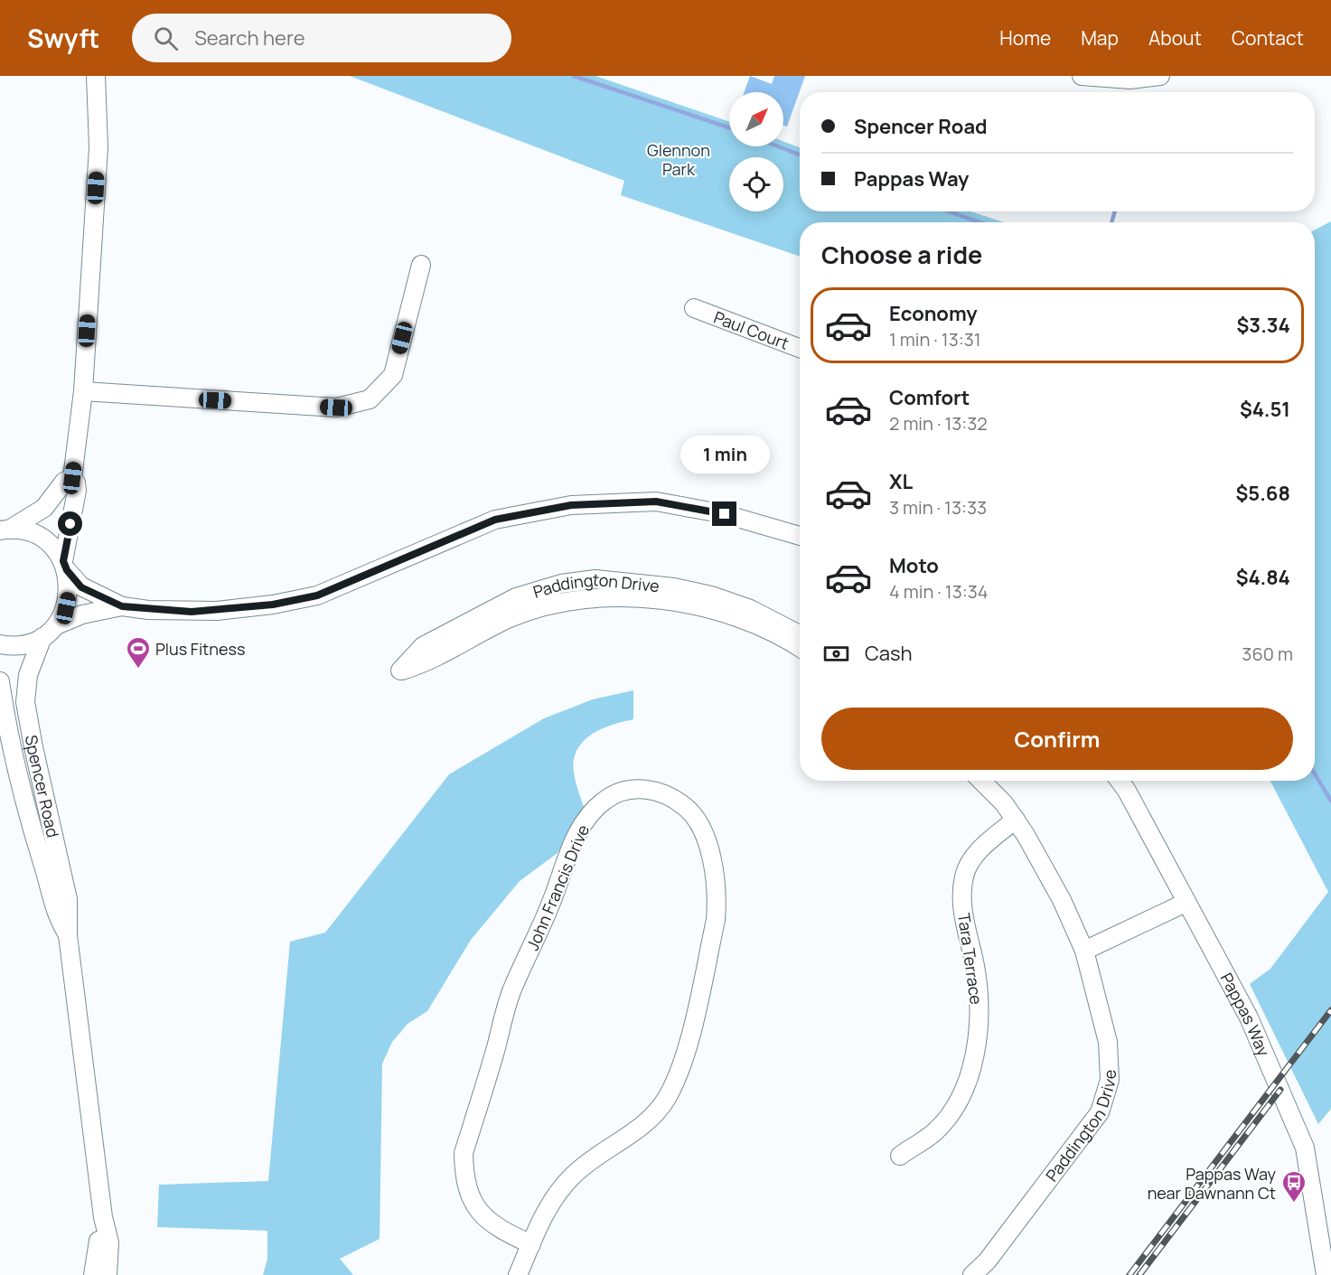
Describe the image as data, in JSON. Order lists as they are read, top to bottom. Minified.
{"streets":{"street":["Paul Court","Paddington Drive","Spencer Road","John Francis Drive","Tara Terrace","Pappas Way"]},"crossings":[["Paddington Drive","Tara Terrace"]],"parks":["Glennon Park"],"places":{"sports":["Plus Fitness"],"bus stop":["Pappas Way near Dawnann Ct"]},"north":"top right","page":{"header":"Swyft","search":"Search here","nav":["Home","Map","About","Contact"],"banner":["Spencer Road","Pappas Way"],"heading":"Choose a ride","list":[{"name":"Economy","note":"1 min · 13:31","value":"$3.34"},{"name":"Comfort","note":"2 min · 13:32","value":"$4.51"},{"name":"XL","note":"3 min · 13:33","value":"$5.68"},{"name":"Moto","note":"4 min · 13:34","value":"$4.84"}],"bubble":"1 min","pay":["Cash","360 m"],"buttons":"Confirm"}}
